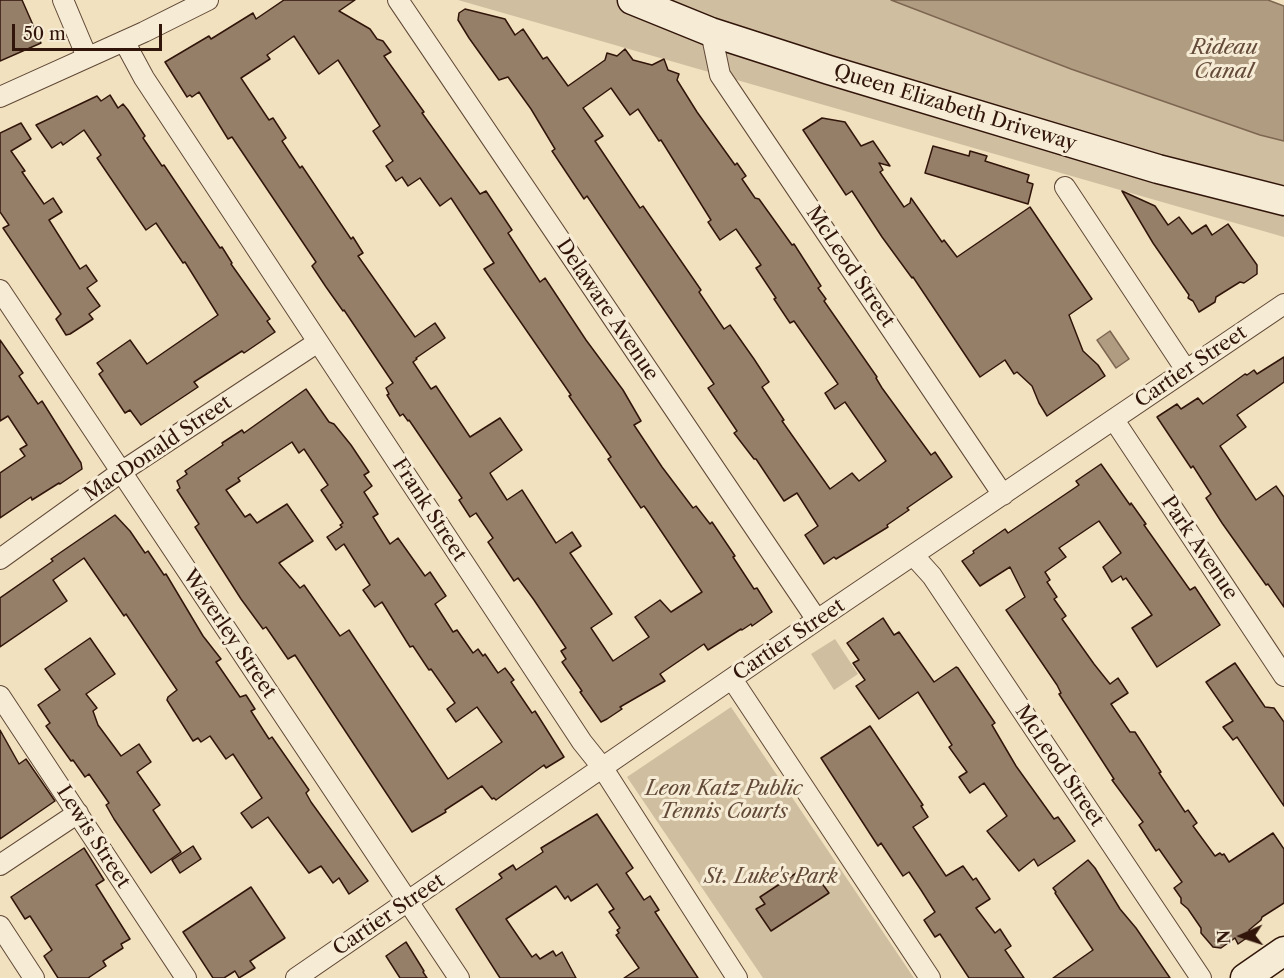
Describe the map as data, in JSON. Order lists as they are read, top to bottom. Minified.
{"streets":{"street":["Queen Elizabeth Driveway","McLeod Street","Delaware Avenue","Cartier Street","MacDonald Street","Frank Street","Park Avenue","Waverley Street","Lewis Street"]},"crossings":[["Queen Elizabeth Driveway","McLeod Street"],["McLeod Street","Cartier Street"],["Delaware Avenue","Cartier Street"],["Cartier Street","Frank Street"],["Cartier Street","Park Avenue"],["Cartier Street","Waverley Street"],["MacDonald Street","Frank Street"],["MacDonald Street","Waverley Street"]],"water":["Rideau Canal"],"parks":["Leon Katz Public Tennis Courts","St. Luke's Park"],"scale_bar":"50 m","north":"left"}
